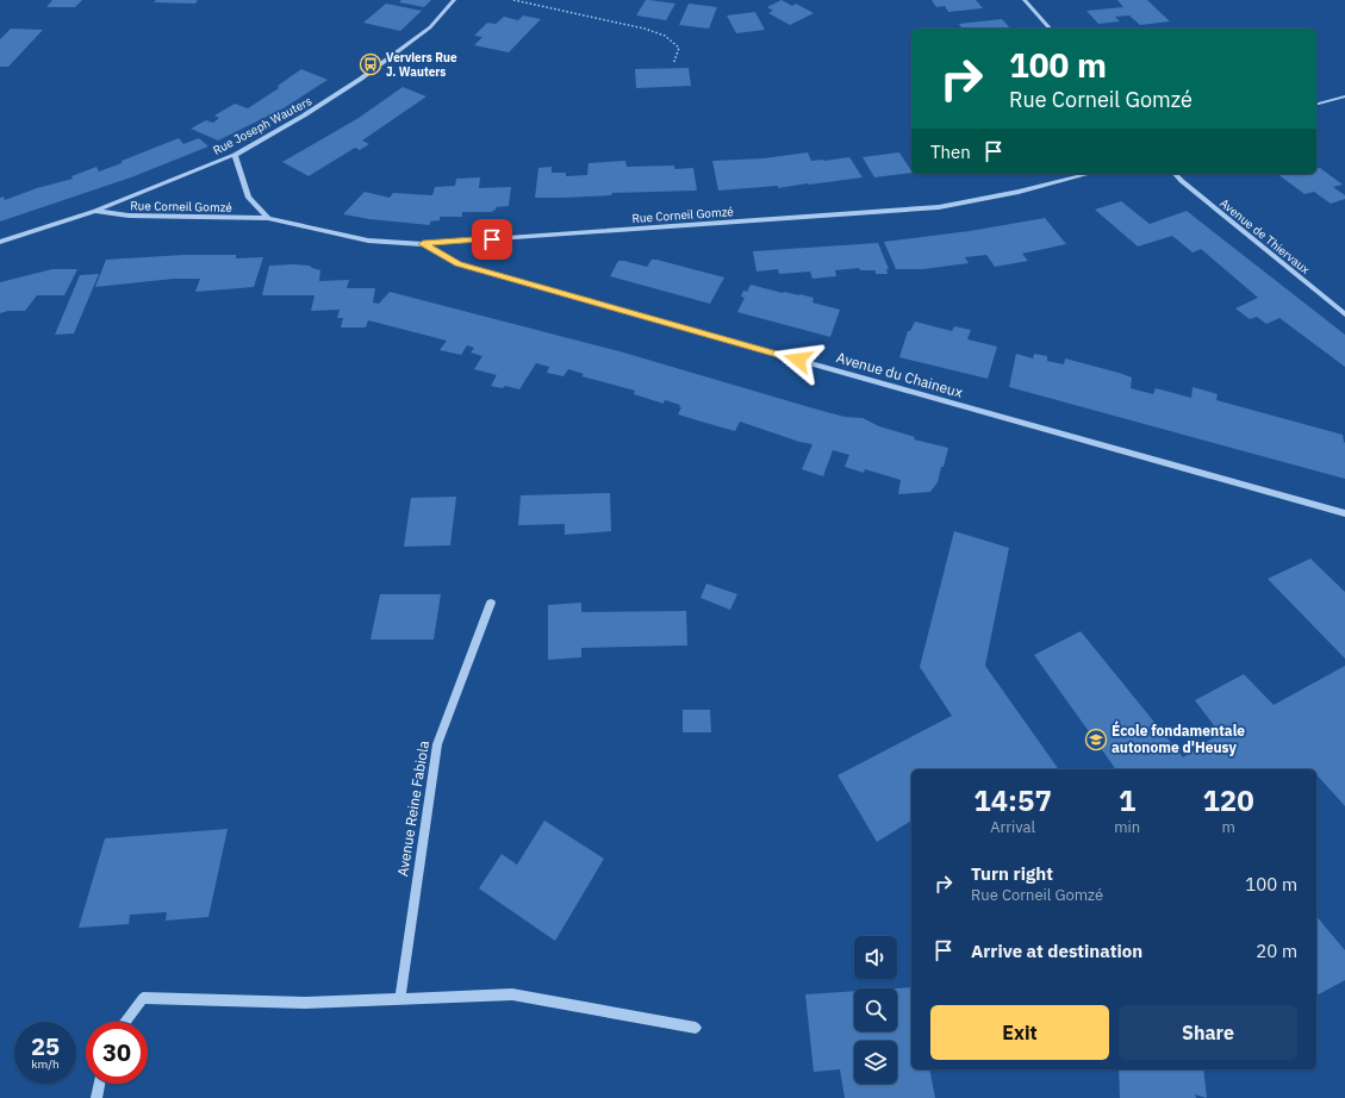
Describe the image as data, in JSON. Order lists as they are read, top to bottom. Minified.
{"streets":{"street":["Rue Joseph Wauters","Rue Corneil Gomzé","Avenue de Thiervaux","Avenue du Chaineux","Avenue Reine Fabiola"]},"crossings":[["Rue Joseph Wauters","Rue Corneil Gomzé"],["Rue Corneil Gomzé","Avenue du Chaineux"]],"places":{"bus stop":["Verviers Rue J. Wauters"],"school or university":["École fondamentale autonome d'Heusy"]},"page":{"turn":["100 m","Rue Corneil Gomzé"],"then":"Then","eta":["14:57","Arrival","1","min","120","m"],"list":[{"name":"Turn right","note":"Rue Corneil Gomzé","value":"100 m"},{"name":"Arrive at destination","value":"20 m"}],"buttons":["Exit","Share"],"speed":"25 km/h","limit":"30"}}
